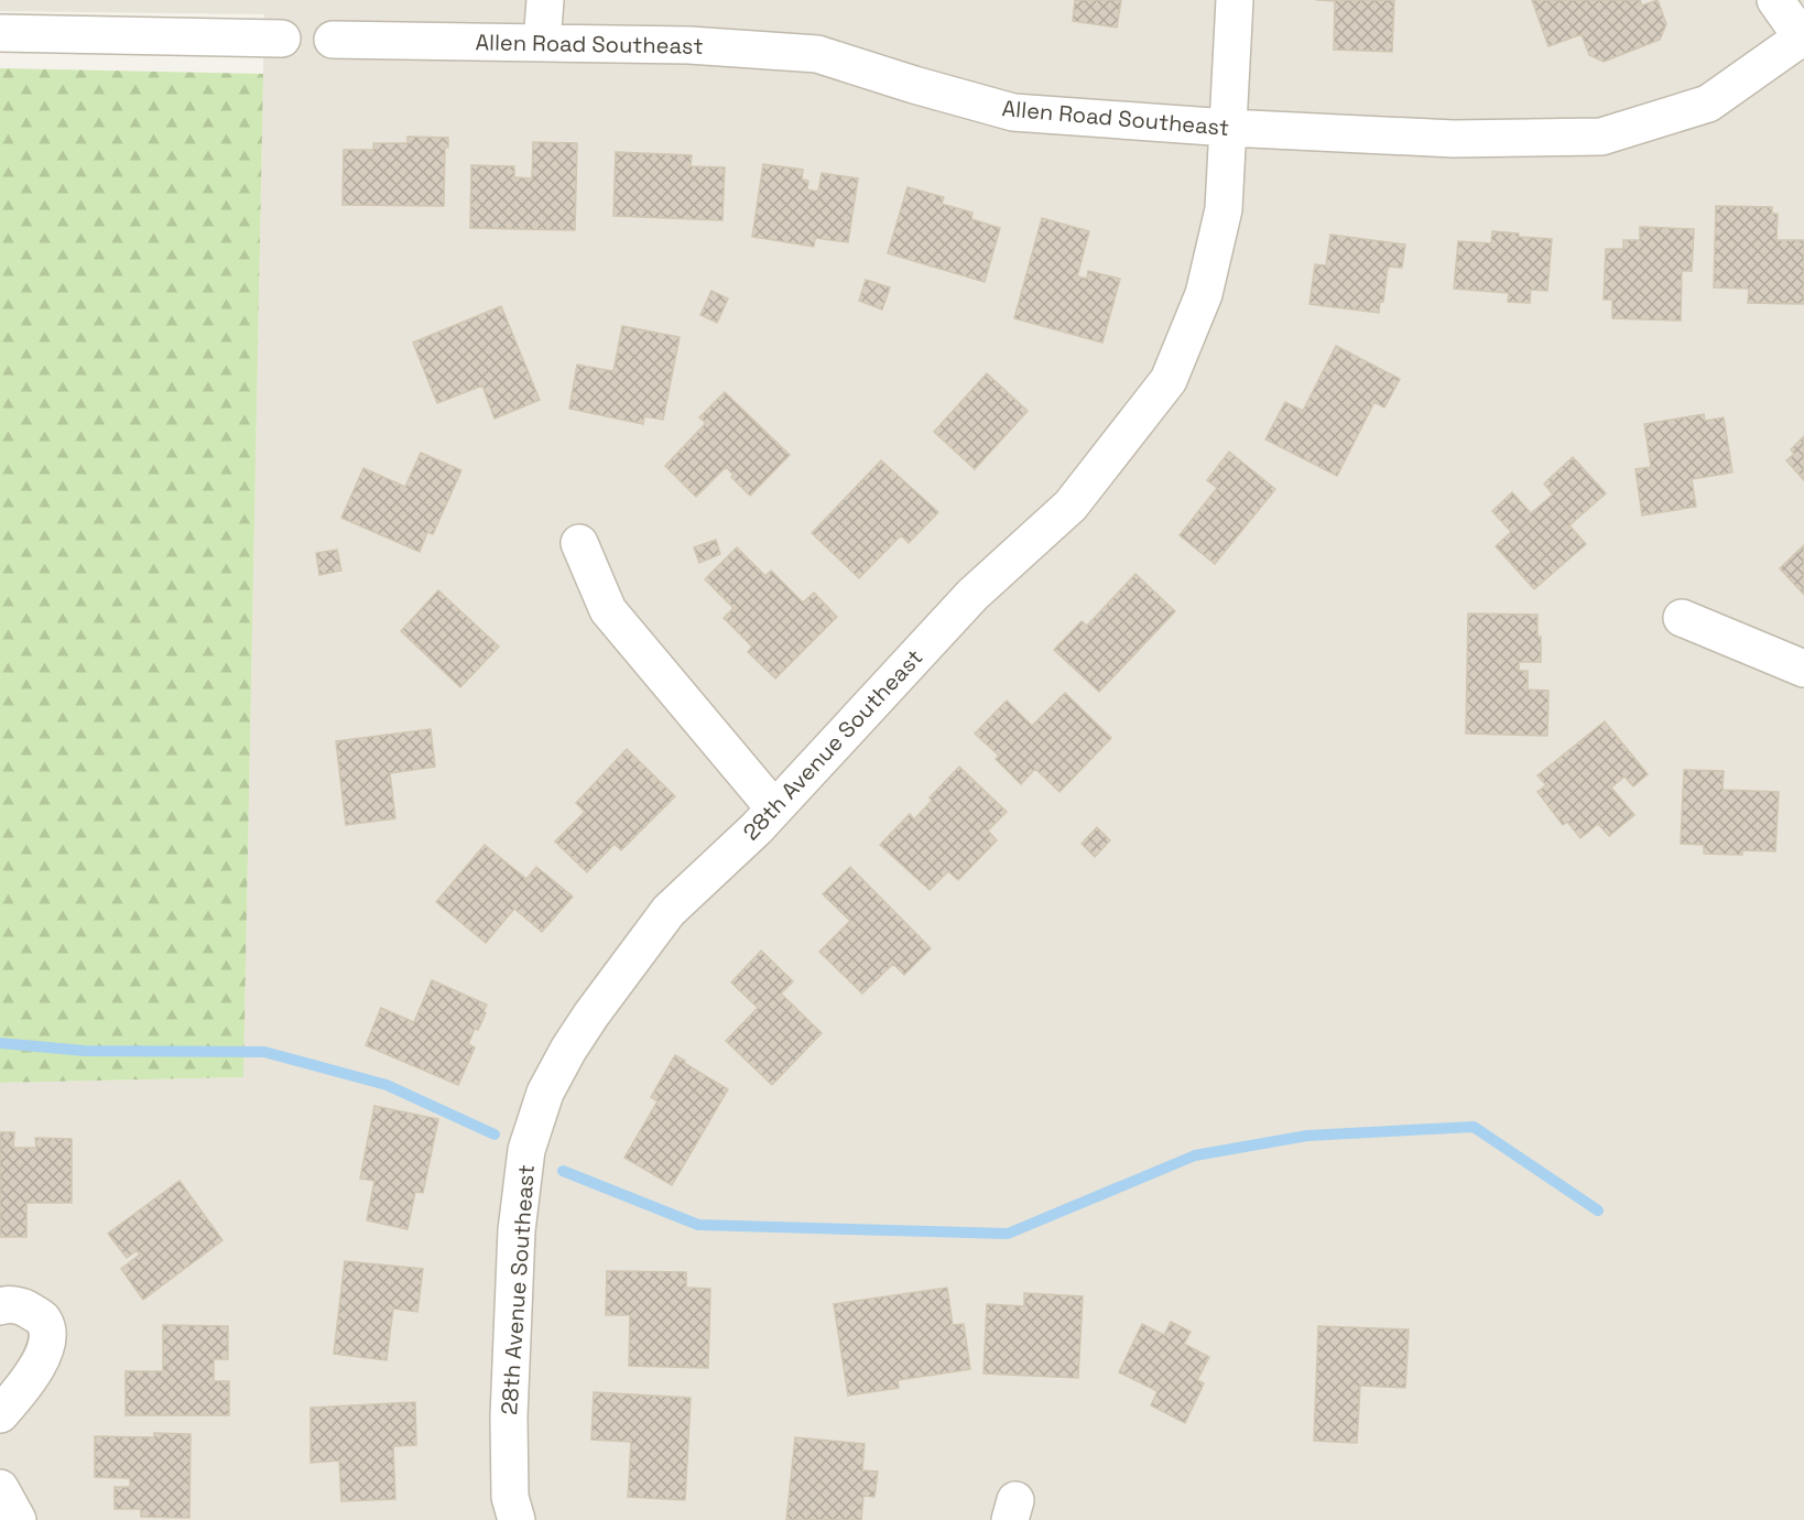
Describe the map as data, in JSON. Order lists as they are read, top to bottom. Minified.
{"streets":{"street":["Allen Road Southeast","28th Avenue Southeast"]},"crossings":[["Allen Road Southeast","28th Avenue Southeast"]]}
